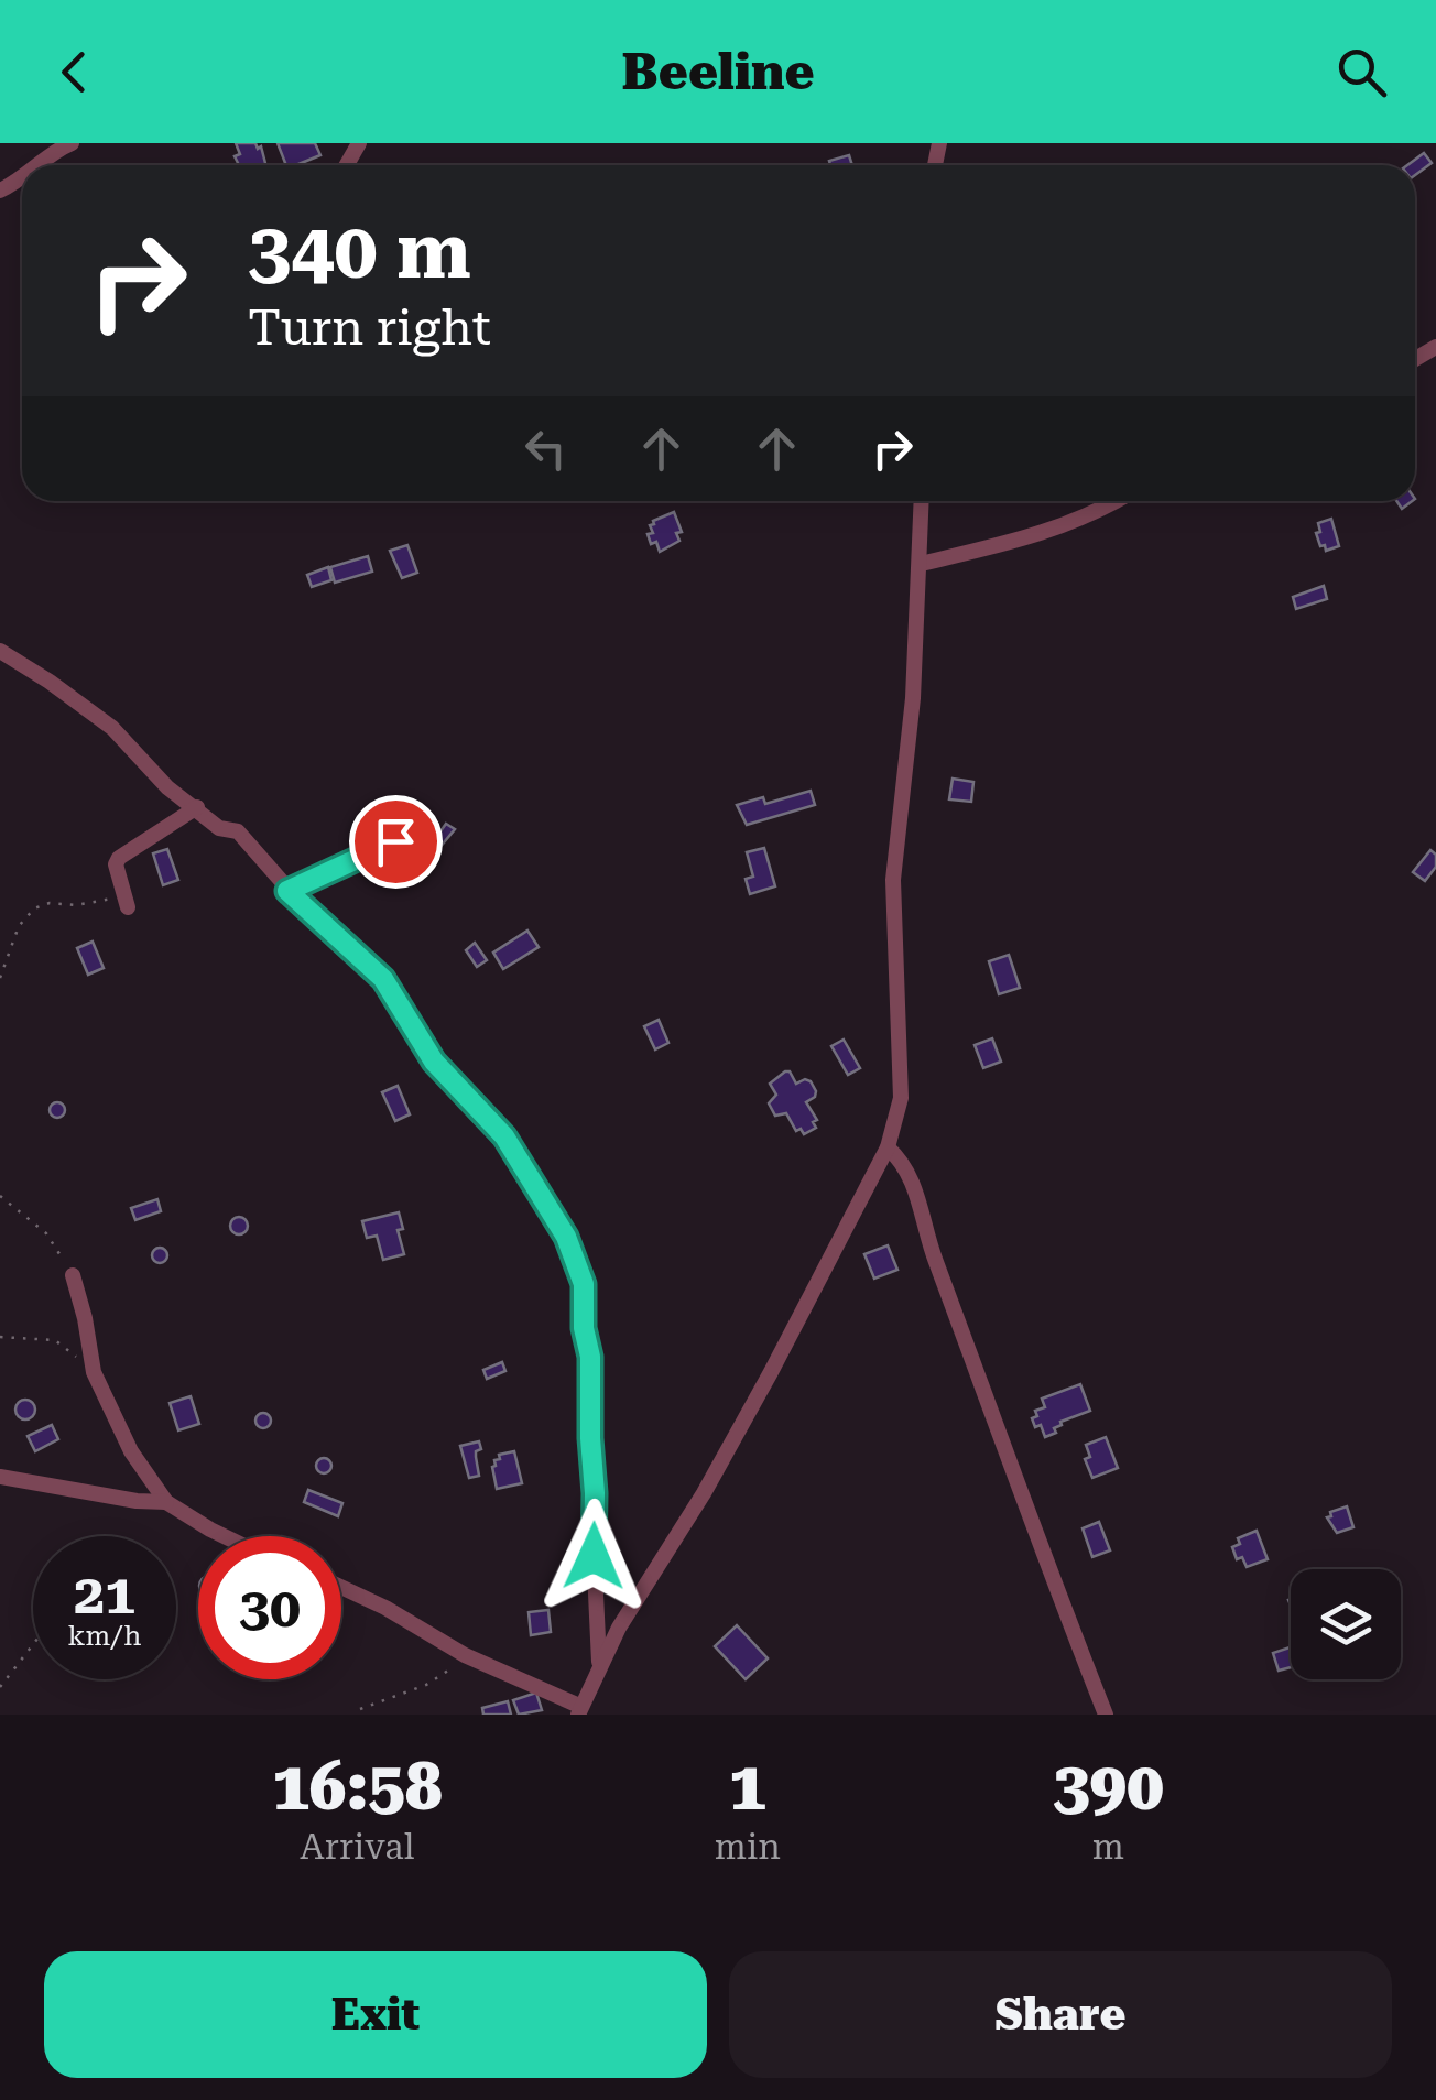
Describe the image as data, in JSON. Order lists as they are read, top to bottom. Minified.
{"page":{"header":"Beeline","turn":["340 m","Turn right"],"speed":"21 km/h","limit":"30","eta":["16:58","Arrival","1","min","390","m"],"buttons":["Exit","Share"]}}
